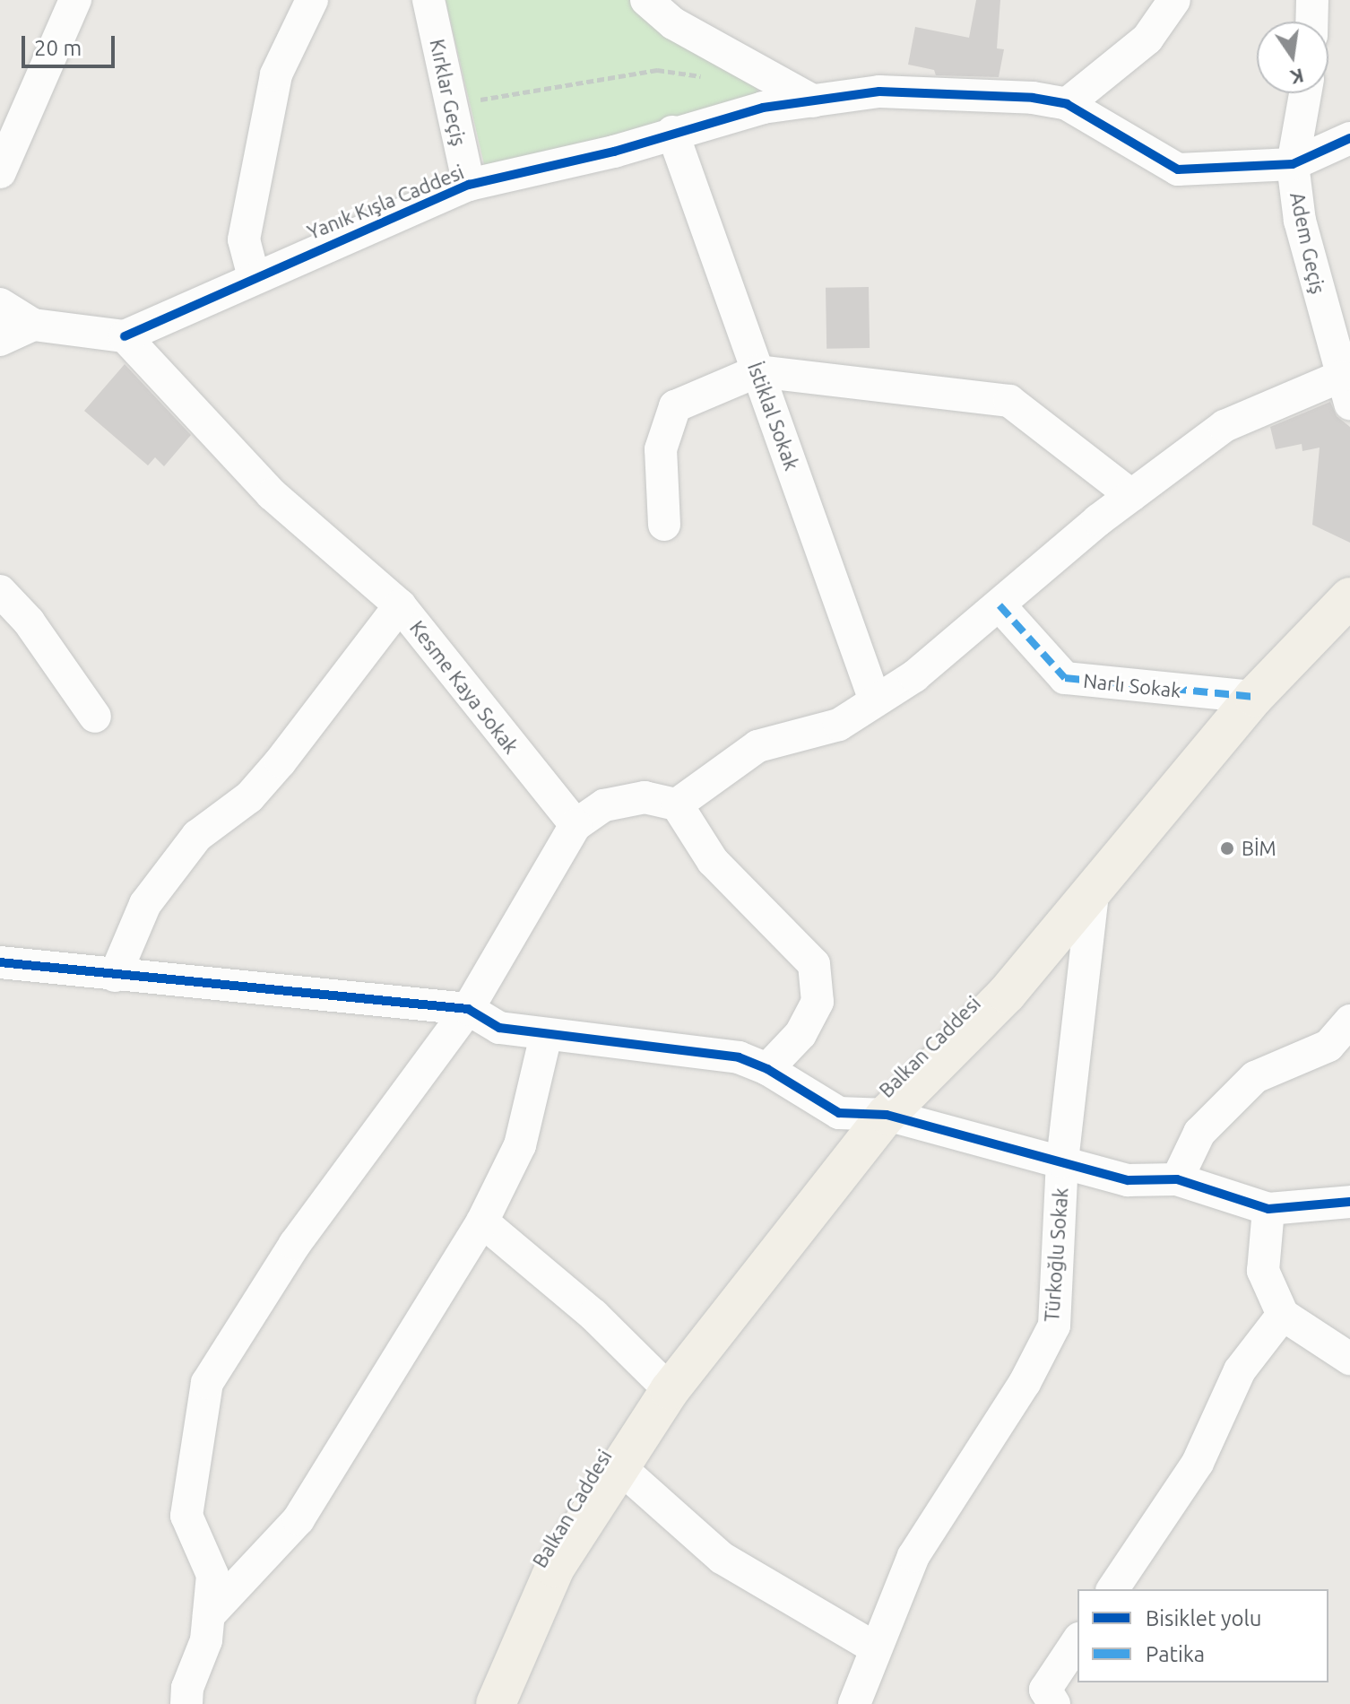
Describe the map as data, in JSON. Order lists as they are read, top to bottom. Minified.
{"streets":{"main road":["Balkan Caddesi"],"street":["Kırklar Geçiş","Yanık Kışla Caddesi","Adem Geçiş","İstiklal Sokak","Narlı Sokak","Kesme Kaya Sokak","Türkoğlu Sokak"]},"crossings":[["Kırklar Geçiş","Yanık Kışla Caddesi"],["Yanık Kışla Caddesi","İstiklal Sokak"],["Yanık Kışla Caddesi","Kesme Kaya Sokak"],["Narlı Sokak","Balkan Caddesi"],["Balkan Caddesi","Türkoğlu Sokak"]],"places":["BİM"],"legend":["Bisiklet yolu","Patika"],"scale_bar":"20 m","north":"bottom"}
